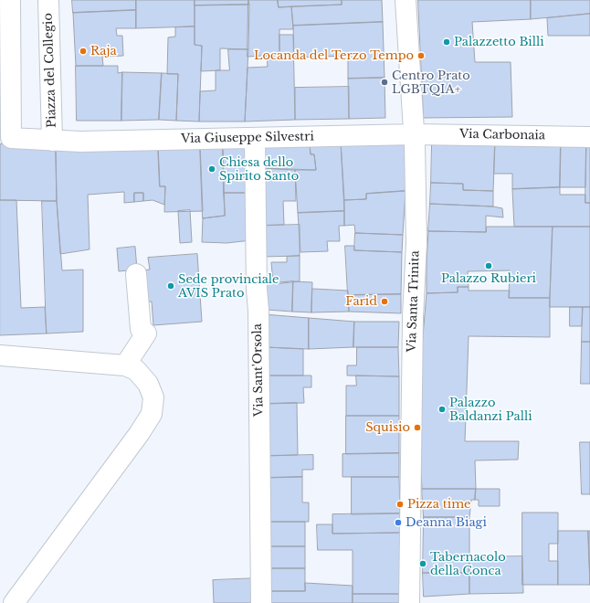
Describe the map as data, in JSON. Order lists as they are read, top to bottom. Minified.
{"streets":{"street":["Piazza del Collegio","Via Carbonaia","Via Giuseppe Silvestri","Via Santa Trinita","Via Sant'Orsola"]},"crossings":[["Piazza del Collegio","Via Giuseppe Silvestri"],["Via Carbonaia","Via Giuseppe Silvestri"],["Via Carbonaia","Via Santa Trinita"],["Via Giuseppe Silvestri","Via Santa Trinita"],["Via Giuseppe Silvestri","Via Sant'Orsola"]],"places":["Palazzetto Billi","Raja","Locanda del Terzo Tempo","Centro Prato LGBTQIA+","Chiesa dello Spirito Santo","Palazzo Rubieri","Sede provinciale AVIS Prato","Farid","Palazzo Baldanzi Palli","Squisio","Pizza time","Deanna Biagi","Tabernacolo della Conca"]}
